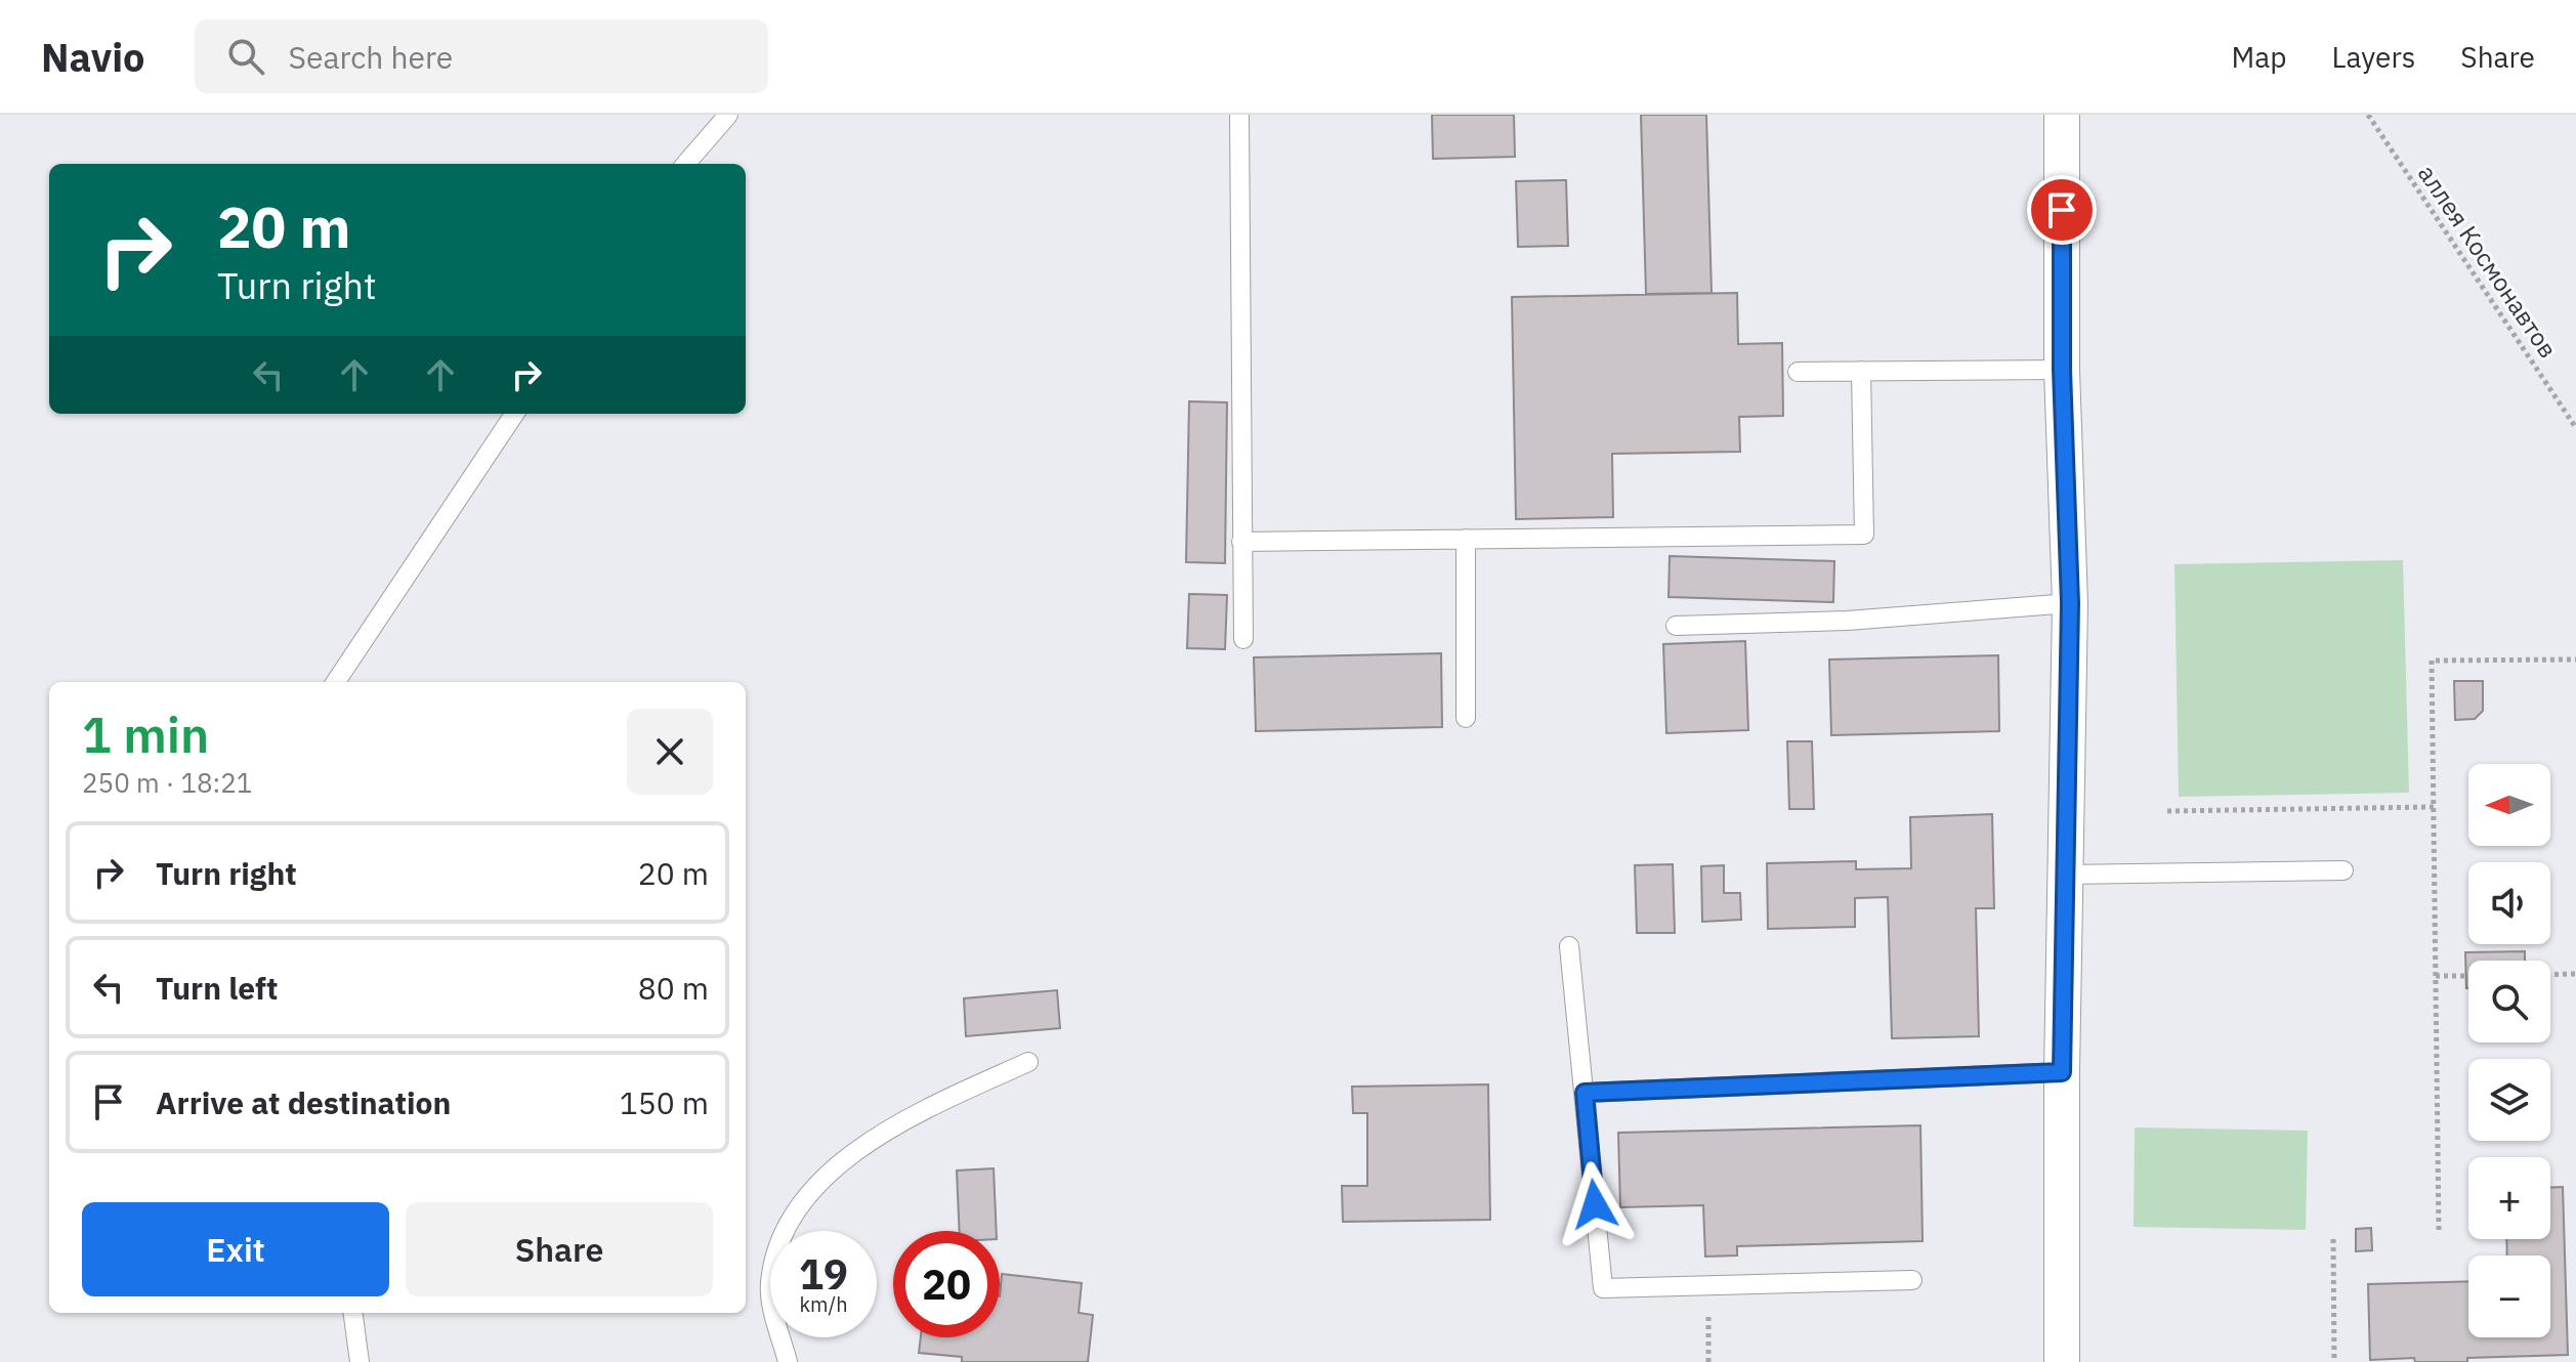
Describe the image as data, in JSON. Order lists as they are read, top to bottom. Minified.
{"streets":{"path":["аллея Космонавтов"]},"north":"left","page":{"header":"Navio","search":"Search here","nav":["Map","Layers","Share"],"turn":["20 m","Turn right"],"heading":["1 min","250 m · 18:21"],"map_buttons":["+","−"],"list":[{"name":"Turn right","value":"20 m"},{"name":"Turn left","value":"80 m"},{"name":"Arrive at destination","value":"150 m"}],"buttons":["Exit","Share"],"speed":"19 km/h","limit":"20"}}
